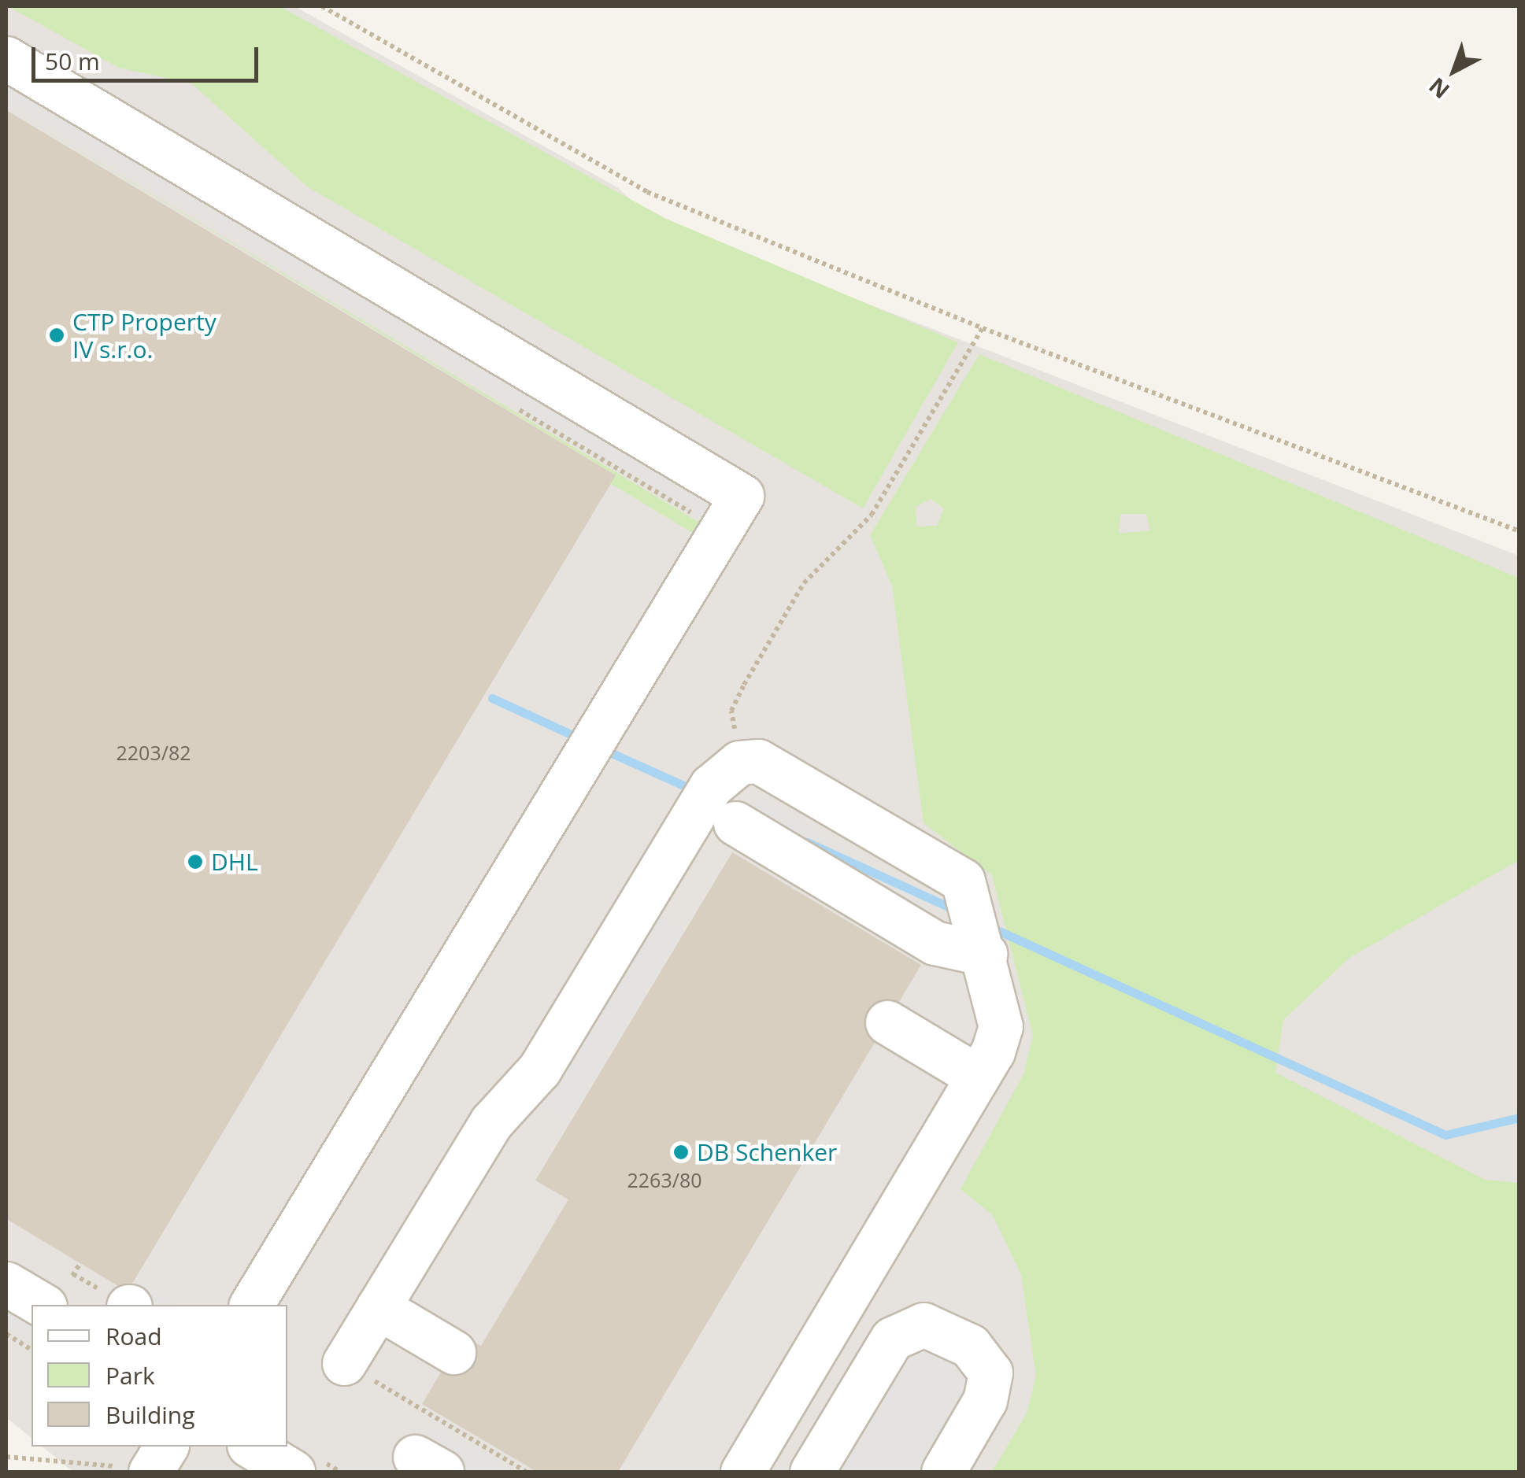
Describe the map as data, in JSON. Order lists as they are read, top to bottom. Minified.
{"places":["CTP Property IV s.r.o.","DHL","DB Schenker"],"house_numbers":["2203/82","2263/80"],"legend":["Road","Park","Building"],"scale_bar":"50 m","north":"bottom left"}
